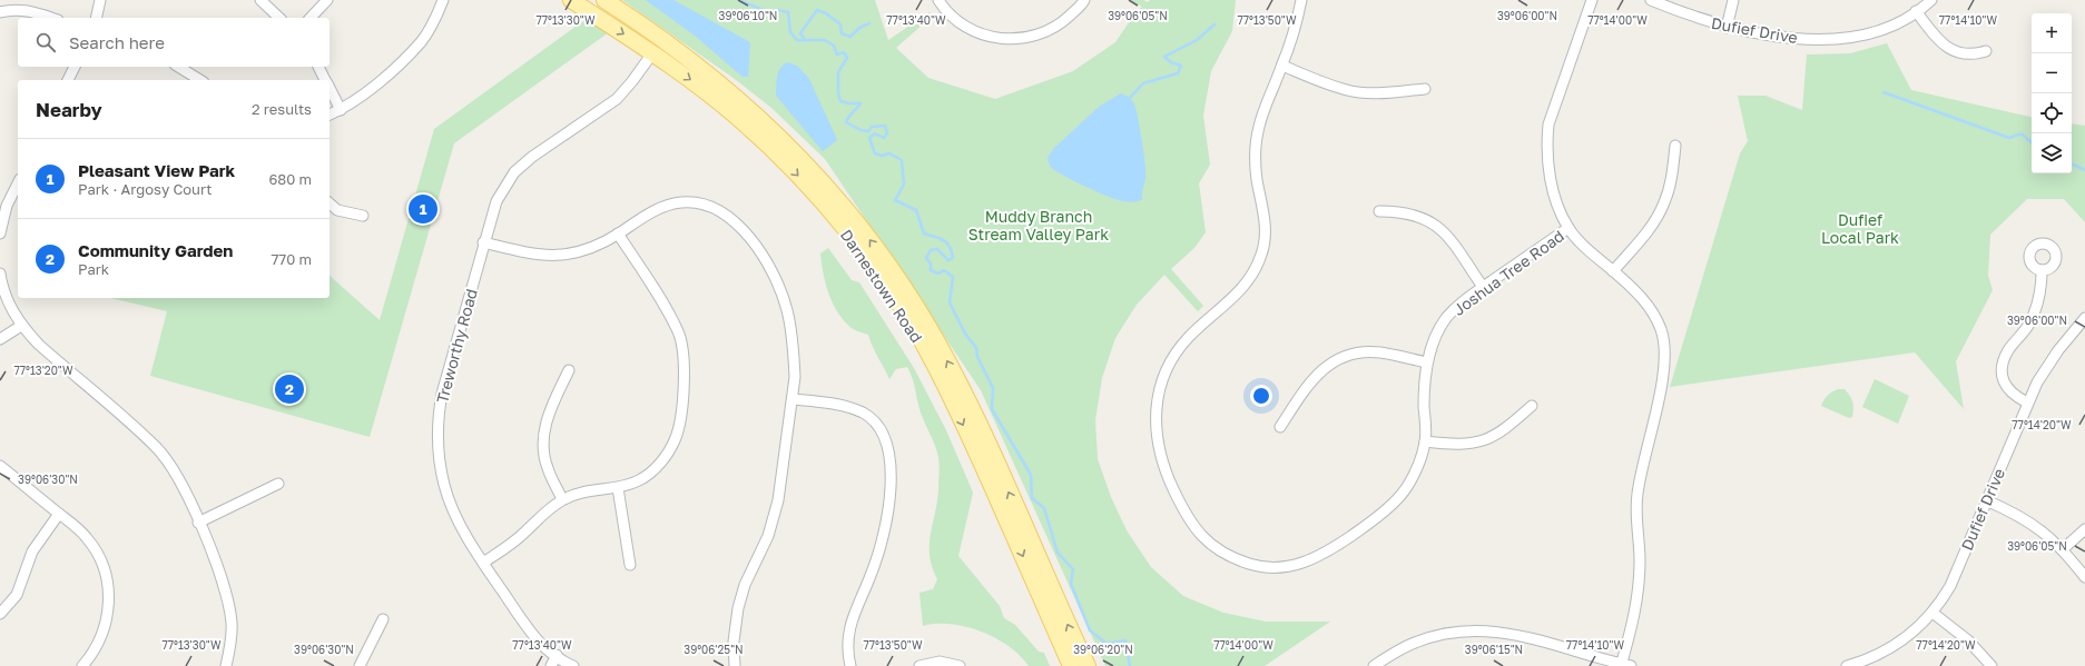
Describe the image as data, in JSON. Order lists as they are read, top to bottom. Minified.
{"streets":{"main road":["Darnestown Road"],"street":["Dufief Drive","Joshua Tree Road","Treworthy Road"]},"crossings":[["Darnestown Road","Treworthy Road"]],"parks":["Muddy Branch Stream Valley Park","Dufief Local Park"],"page":{"map_buttons":["+","−"],"search":"Search here","heading":["Nearby","2 results"],"list":[{"mark":"1","name":"Pleasant View Park","note":"Park · Argosy Court","value":"680 m"},{"mark":"2","name":"Community Garden","note":"Park","value":"770 m"}],"pins":["1","2"]},"coordinates":["39°06'10\"N","39°06'05\"N","39°06'00\"N","77°13'30\"W","77°13'40\"W","77°13'50\"W","77°14'00\"W","77°14'10\"W","77°13'20\"W","77°14'20\"W","39°06'30\"N","39°06'25\"N","39°06'20\"N","39°06'15\"N"]}
